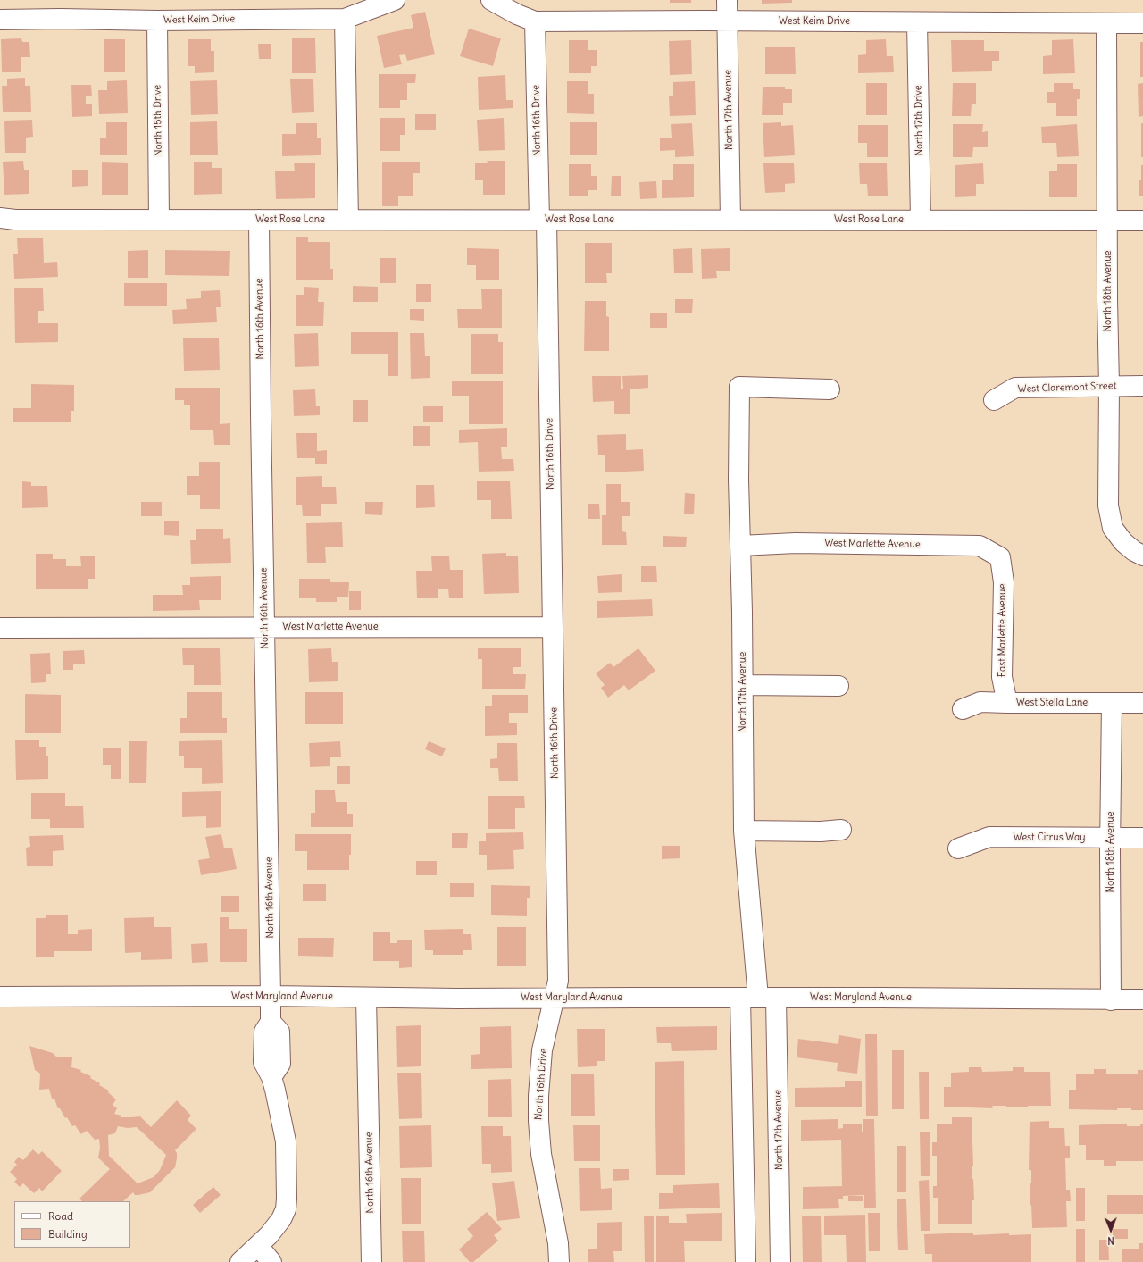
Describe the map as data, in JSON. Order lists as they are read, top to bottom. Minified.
{"streets":{"street":["West Keim Drive","North 17th Avenue","North 15th Drive","North 16th Drive","North 17th Drive","West Rose Lane","North 18th Avenue","North 16th Avenue","West Claremont Street","West Marlette Avenue","East Marlette Avenue","West Stella Lane","West Citrus Way","West Maryland Avenue"]},"crossings":[["West Keim Drive","North 17th Avenue"],["West Keim Drive","North 15th Drive"],["West Keim Drive","North 16th Drive"],["West Keim Drive","North 17th Drive"],["West Keim Drive","North 18th Avenue"],["North 17th Avenue","West Rose Lane"],["North 17th Avenue","West Marlette Avenue"],["North 17th Avenue","West Maryland Avenue"],["North 15th Drive","West Rose Lane"],["North 16th Drive","West Rose Lane"],["North 16th Drive","West Marlette Avenue"],["North 16th Drive","West Maryland Avenue"],["North 17th Drive","West Rose Lane"],["West Rose Lane","North 18th Avenue"],["West Rose Lane","North 16th Avenue"],["North 18th Avenue","West Claremont Street"],["North 18th Avenue","West Stella Lane"],["North 18th Avenue","West Citrus Way"],["North 18th Avenue","West Maryland Avenue"],["North 16th Avenue","West Marlette Avenue"],["North 16th Avenue","West Maryland Avenue"],["West Marlette Avenue","East Marlette Avenue"],["East Marlette Avenue","West Stella Lane"]],"legend":["Road","Building"],"north":"bottom"}
